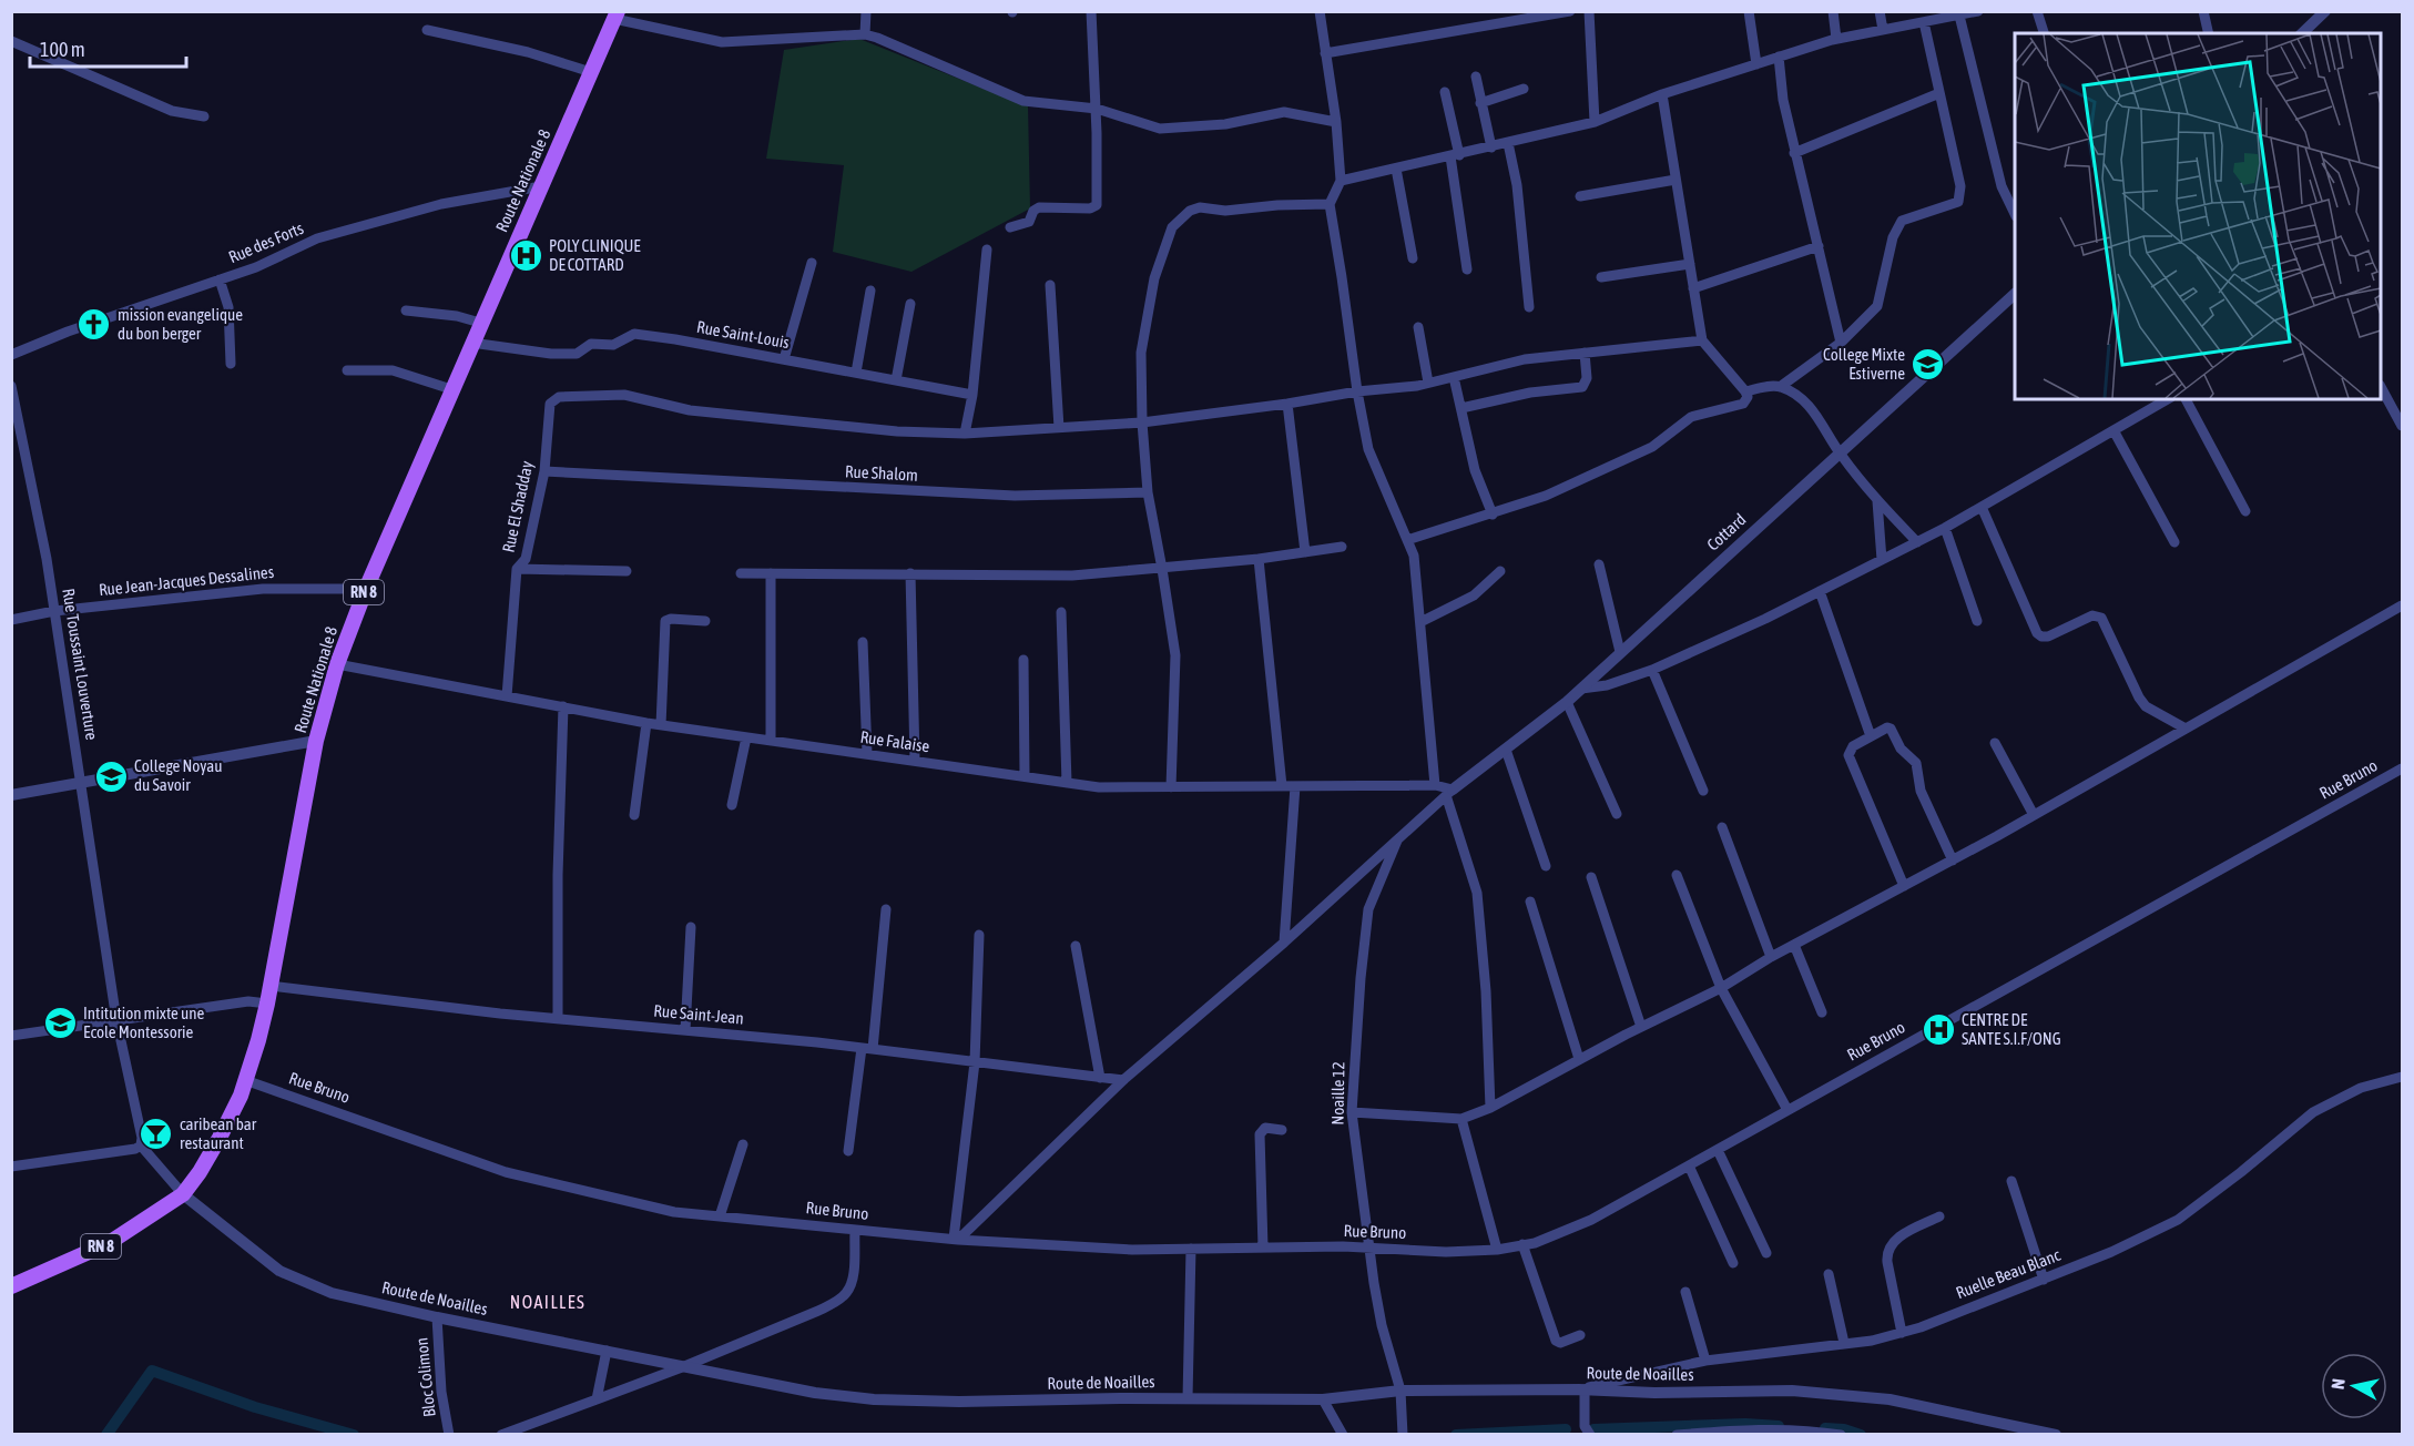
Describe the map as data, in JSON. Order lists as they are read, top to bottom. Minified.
{"streets":{"main road":["Route Nationale 8","RN 8"],"street":["Rue des Forts","Rue Saint-Louis","Rue Shalom","Rue El Shadday","Cottard","Rue Jean-Jacques Dessalines","Rue Toussaint Louverture","Rue Falaise","Rue Bruno","Rue Saint-Jean","Noaille 12","Ruelle Beau Blanc","Route de Noailles","Bloc Colimon"]},"crossings":[["Route Nationale 8","Rue des Forts"],["Route Nationale 8","Rue Saint-Louis"],["Route Nationale 8","Rue Jean-Jacques Dessalines"],["Route Nationale 8","Rue Falaise"],["Route Nationale 8","Rue Bruno"],["Route Nationale 8","Rue Saint-Jean"],["Route Nationale 8","Route de Noailles"],["Rue Shalom","Rue El Shadday"],["Rue El Shadday","Rue Falaise"],["Cottard","Rue Falaise"],["Rue Jean-Jacques Dessalines","Rue Toussaint Louverture"],["Rue Bruno","Noaille 12"],["Noaille 12","Route de Noailles"],["Ruelle Beau Blanc","Route de Noailles"],["Route de Noailles","Bloc Colimon"]],"districts":["NOAILLES"],"places":{"hospital":["POLY CLINIQUE DE COTTARD","CENTRE DE SANTE S.I.F/ONG"],"church":["mission evangelique du bon berger"],"school or university":["College Mixte Estiverne","College Noyau du Savoir","Intitution mixte une Ecole Montessorie"],"bar":["caribean bar restaurant"]},"scale_bar":"100 m","north":"left"}
